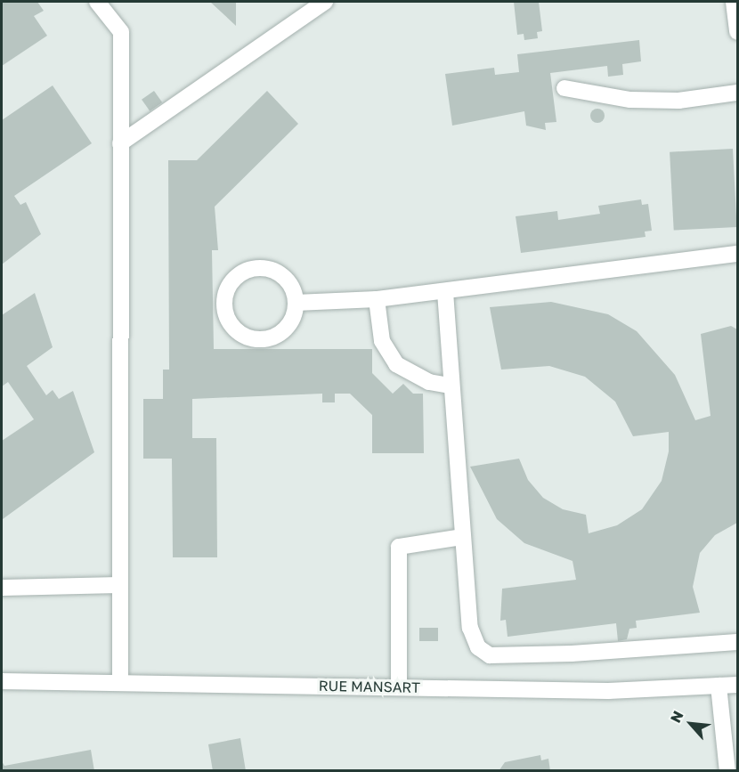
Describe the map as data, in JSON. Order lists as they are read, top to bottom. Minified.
{"streets":{"street":["RUE MANSART"]},"north":"top left"}
